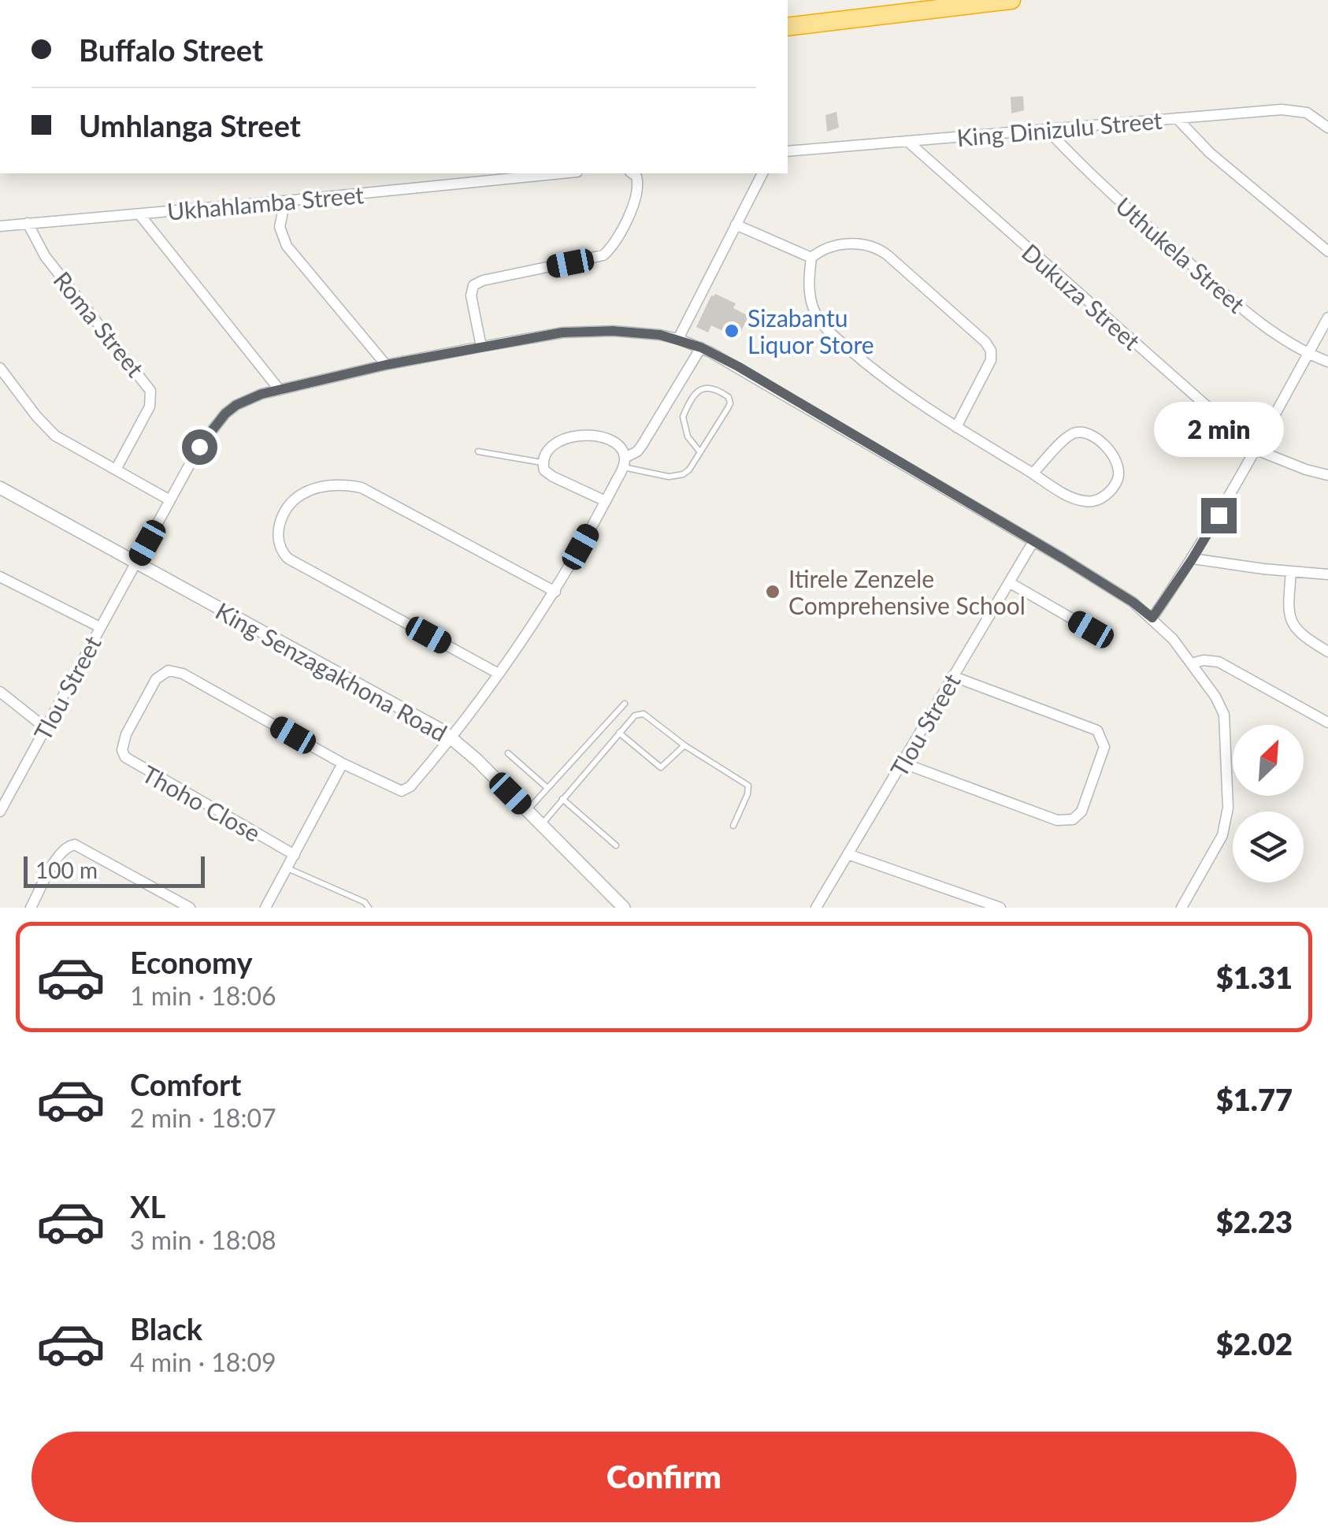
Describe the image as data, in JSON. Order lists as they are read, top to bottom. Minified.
{"streets":{"street":["King Dinizulu Street","Ukhahlamba Street","Uthukela Street","Dukuza Street","Roma Street","King Senzagakhona Road","Tlou Street","Thoho Close"]},"crossings":[["King Dinizulu Street","Uthukela Street"],["King Dinizulu Street","Dukuza Street"],["Ukhahlamba Street","Roma Street"],["King Senzagakhona Road","Tlou Street"]],"places":["Sizabantu Liquor Store","Itirele Zenzele Comprehensive School"],"scale_bar":"100 m","north":"top right","page":{"banner":["Buffalo Street","Umhlanga Street"],"bubble":"2 min","scale":"100 m","list":[{"name":"Economy","note":"1 min · 18:06","value":"$1.31"},{"name":"Comfort","note":"2 min · 18:07","value":"$1.77"},{"name":"XL","note":"3 min · 18:08","value":"$2.23"},{"name":"Black","note":"4 min · 18:09","value":"$2.02"}],"buttons":"Confirm"}}
